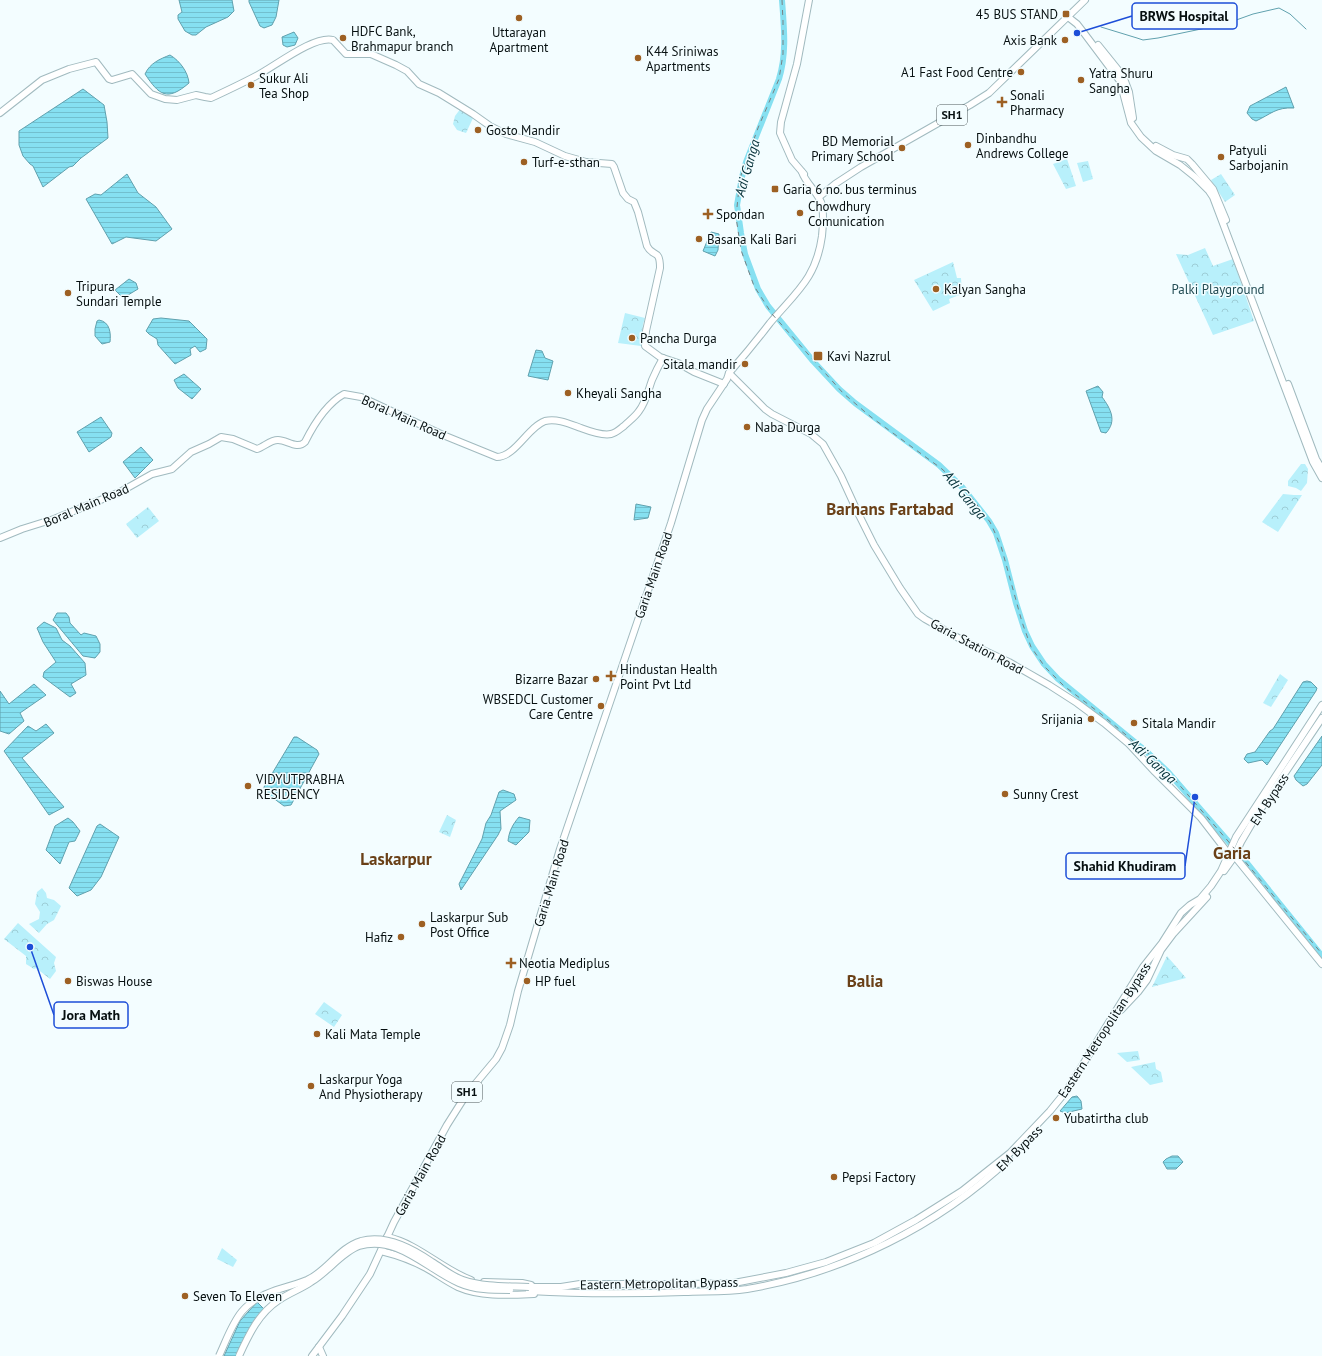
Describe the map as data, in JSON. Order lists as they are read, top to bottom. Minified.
{"streets":{"main road":["SH1","Boral Main Road","Garia Main Road","Garia Station Road","EM Bypass","Eastern Metropolitan Bypass"]},"crossings":[["SH1","Garia Main Road"],["Garia Main Road","Garia Station Road"],["Garia Station Road","EM Bypass"],["Garia Station Road","Eastern Metropolitan Bypass"],["EM Bypass","Eastern Metropolitan Bypass"]],"districts":["Barhans Fartabad","Garia","Laskarpur","Balia"],"water":["Adi Ganga"],"parks":["Palki Playground"],"places":{"transit":["45 BUS STAND","Garia 6 no. bus terminus","Kavi Nazrul"],"other":["Uttarayan Apartment","BRWS Hospital","HDFC Bank, Brahmapur branch","Axis Bank","K44 Sriniwas Apartments","A1 Fast Food Centre","Yatra Shuru Sangha","Sukur Ali Tea Shop","Gosto Mandir","Dinbandhu Andrews College","BD Memorial Primary School","Patyuli Sarbojanin","Turf-e-sthan","Chowdhury Comunication","Basana Kali Bari","Kalyan Sangha","Tripura Sundari Temple","Pancha Durga","Sitala mandir","Kheyali Sangha","Naba Durga","Bizarre Bazar","WBSEDCL Customer Care Centre","Srijania","Sitala Mandir","VIDYUTPRABHA RESIDENCY","Sunny Crest","Shahid Khudiram","Laskarpur Sub Post Office","Hafiz","Jora Math","Biswas House","HP fuel","Kali Mata Temple","Laskarpur Yoga And Physiotherapy","Yubatirtha club","Pepsi Factory","Seven To Eleven"],"health":["Sonali Pharmacy","Spondan","Hindustan Health Point Pvt Ltd","Neotia Mediplus"]}}
